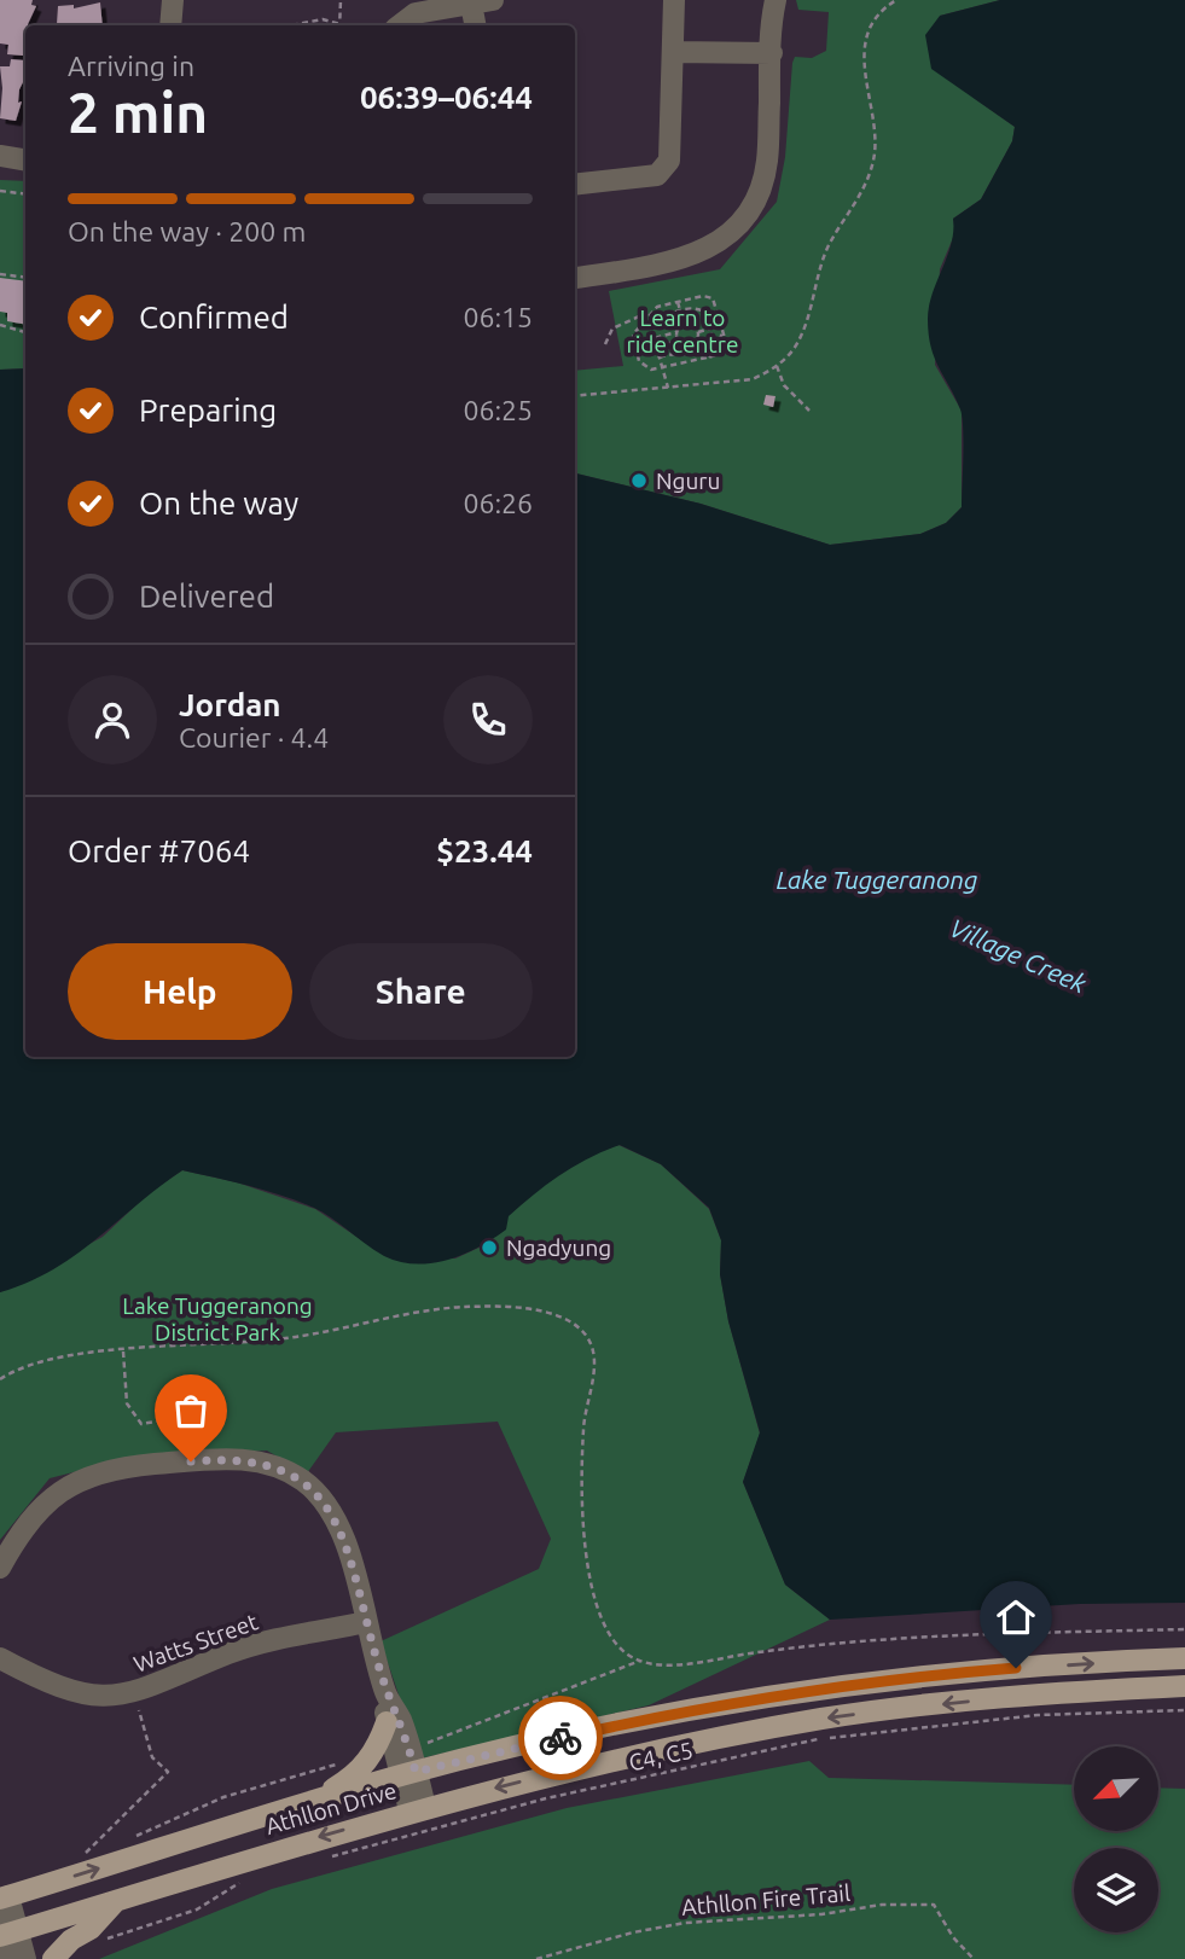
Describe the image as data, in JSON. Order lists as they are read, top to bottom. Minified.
{"streets":{"main road":["Athllon Drive"],"street":["Watts Street"],"path":["C4, C5","Athllon Fire Trail"]},"water":["Lake Tuggeranong","Village Creek"],"parks":["Learn to ride centre","Lake Tuggeranong District Park"],"places":["Nguru","Ngadyung"],"north":"bottom left","page":{"heading":["2 min","Arriving in","06:39–06:44"],"panel":["Jordan","Courier · 4.4","Order #7064","$23.44"],"bar":"On the way · 200 m","list":[["Confirmed","06:15"],["Preparing","06:25"],["On the way","06:26"],"Delivered"],"buttons":["Help","Share"]}}
